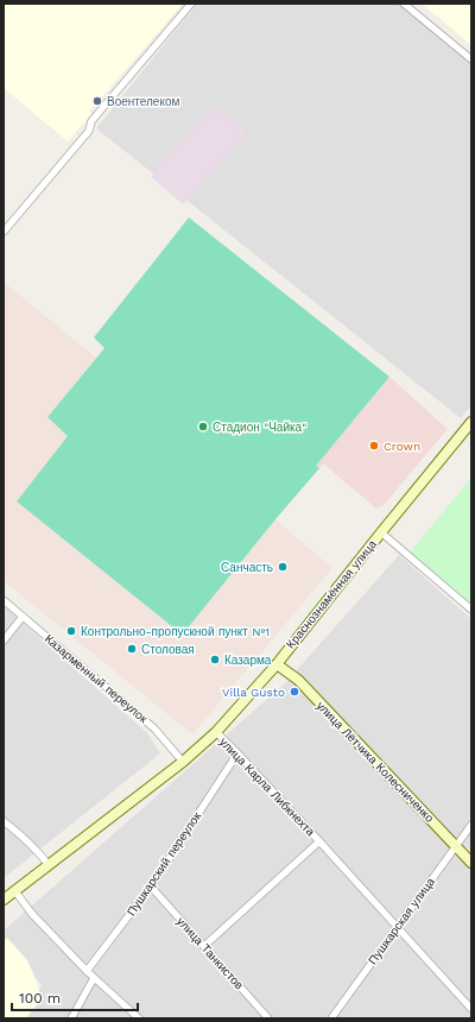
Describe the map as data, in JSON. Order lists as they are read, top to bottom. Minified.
{"streets":{"street":["Краснознамённая улица","Казарменный переулок","улица Лётчика Колесниченко","улица Карла Либкнехта","Пушкарский переулок","Пушкарская улица","улица Танкистов"]},"crossings":[["Краснознамённая улица","Казарменный переулок"],["Краснознамённая улица","улица Лётчика Колесниченко"],["Краснознамённая улица","улица Карла Либкнехта"],["улица Лётчика Колесниченко","Пушкарская улица"],["улица Карла Либкнехта","Пушкарский переулок"],["улица Карла Либкнехта","Пушкарская улица"],["улица Карла Либкнехта","улица Танкистов"],["Пушкарский переулок","улица Танкистов"]],"places":["Воентелеком","Стадион \"Чайка\"","Crown","Санчасть","Контрольно-пропускной пункт №1","Столовая","Казарма","Villa Gusto"],"scale_bar":"100 m"}
